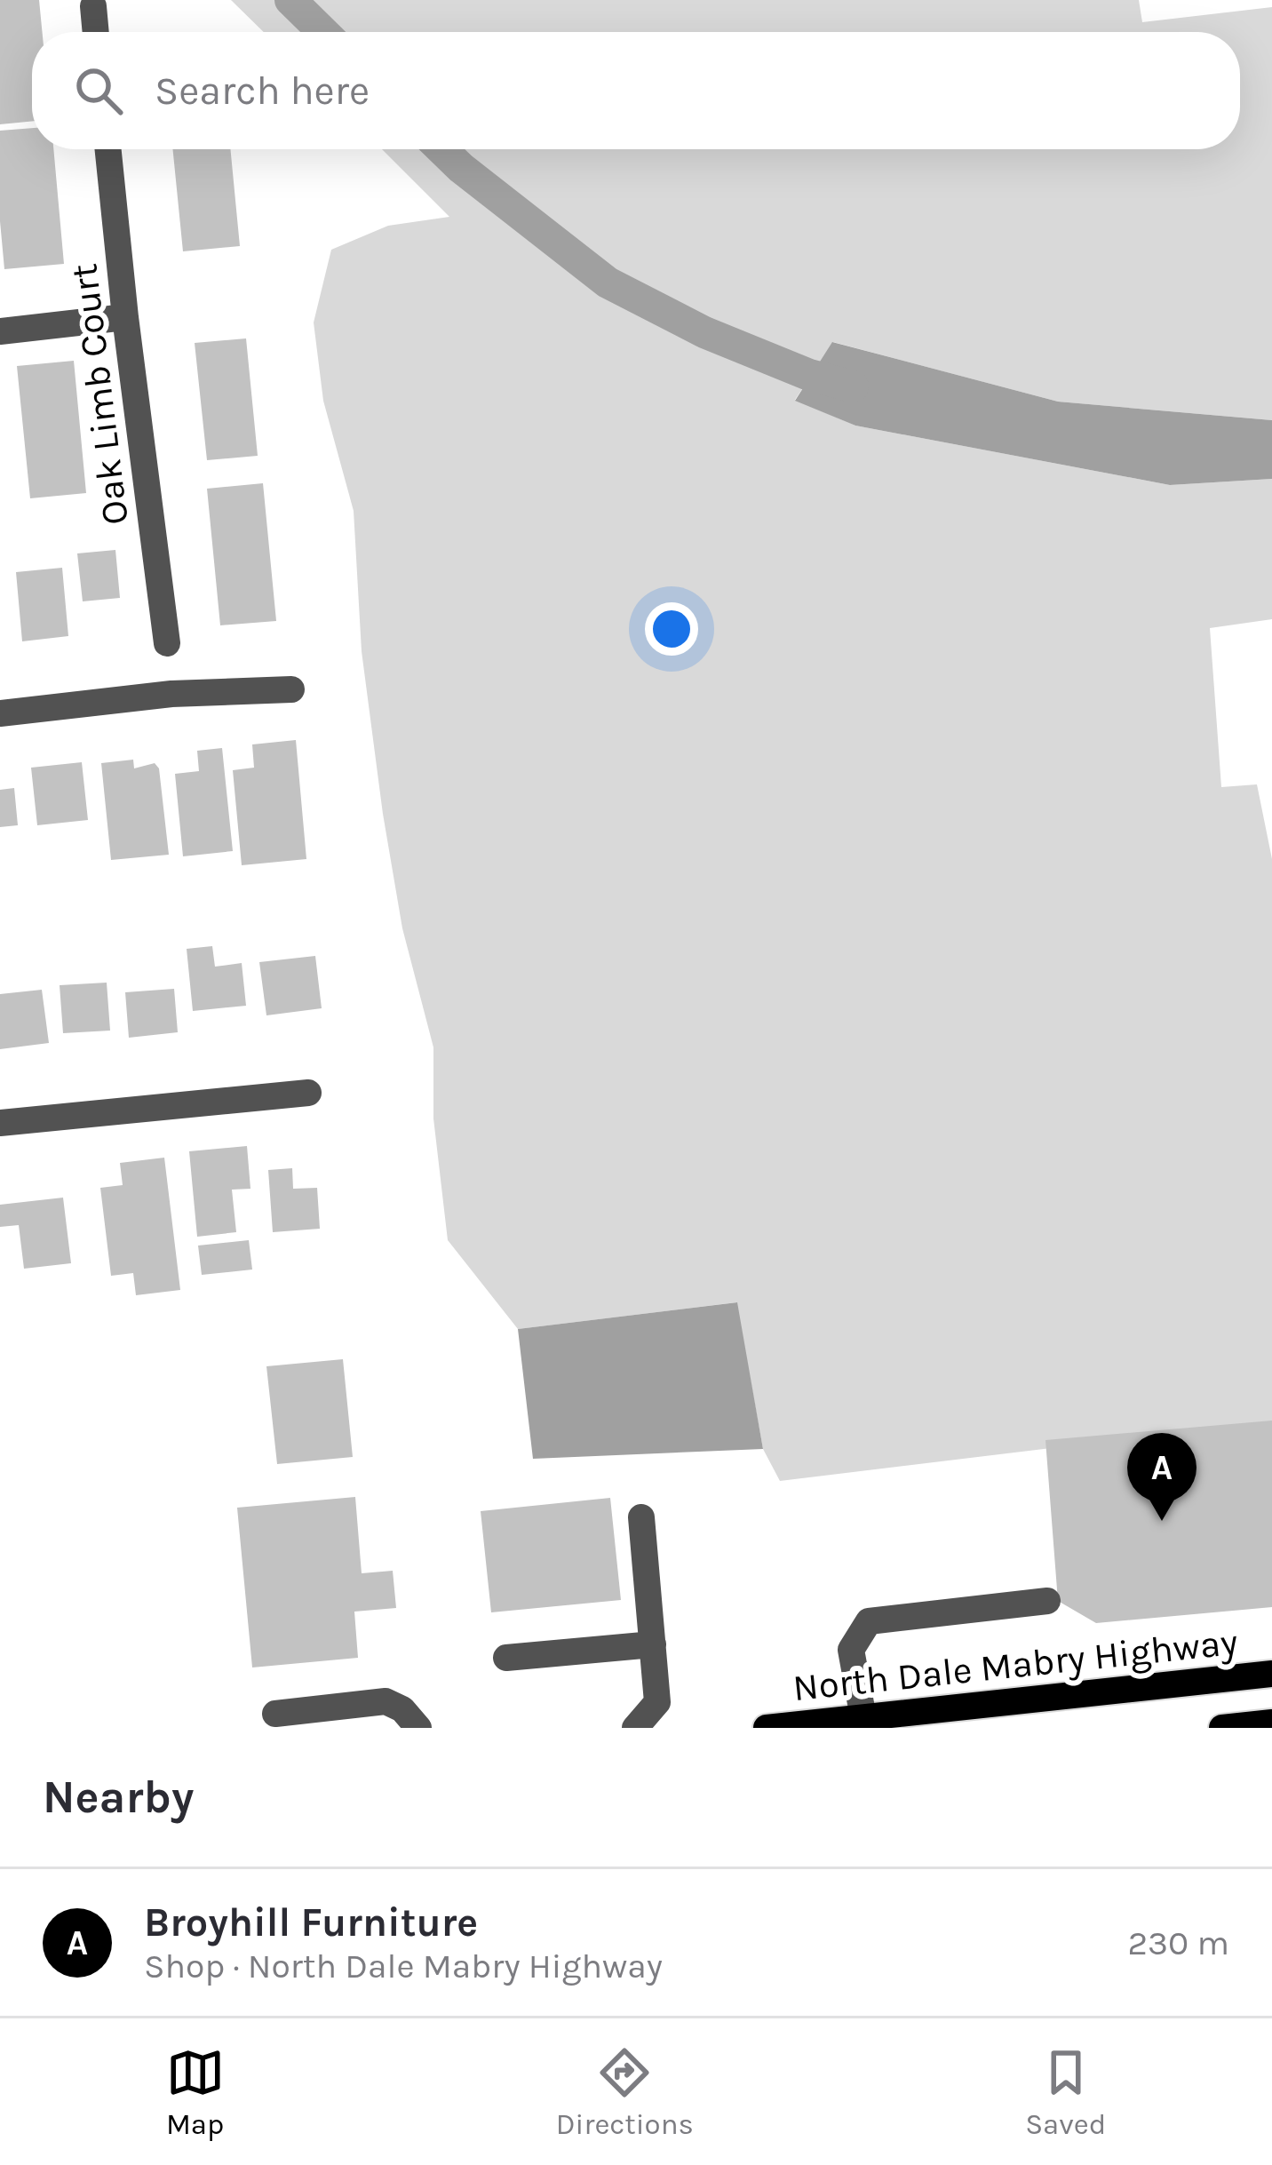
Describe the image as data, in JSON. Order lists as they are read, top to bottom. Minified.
{"streets":{"main road":["North Dale Mabry Highway"],"street":["Oak Limb Court"]},"page":{"search":"Search here","pins":"A","heading":"Nearby","list":[{"mark":"A","name":"Broyhill Furniture","note":"Shop · North Dale Mabry Highway","value":"230 m"}],"nav":["Map","Directions","Saved"]}}
